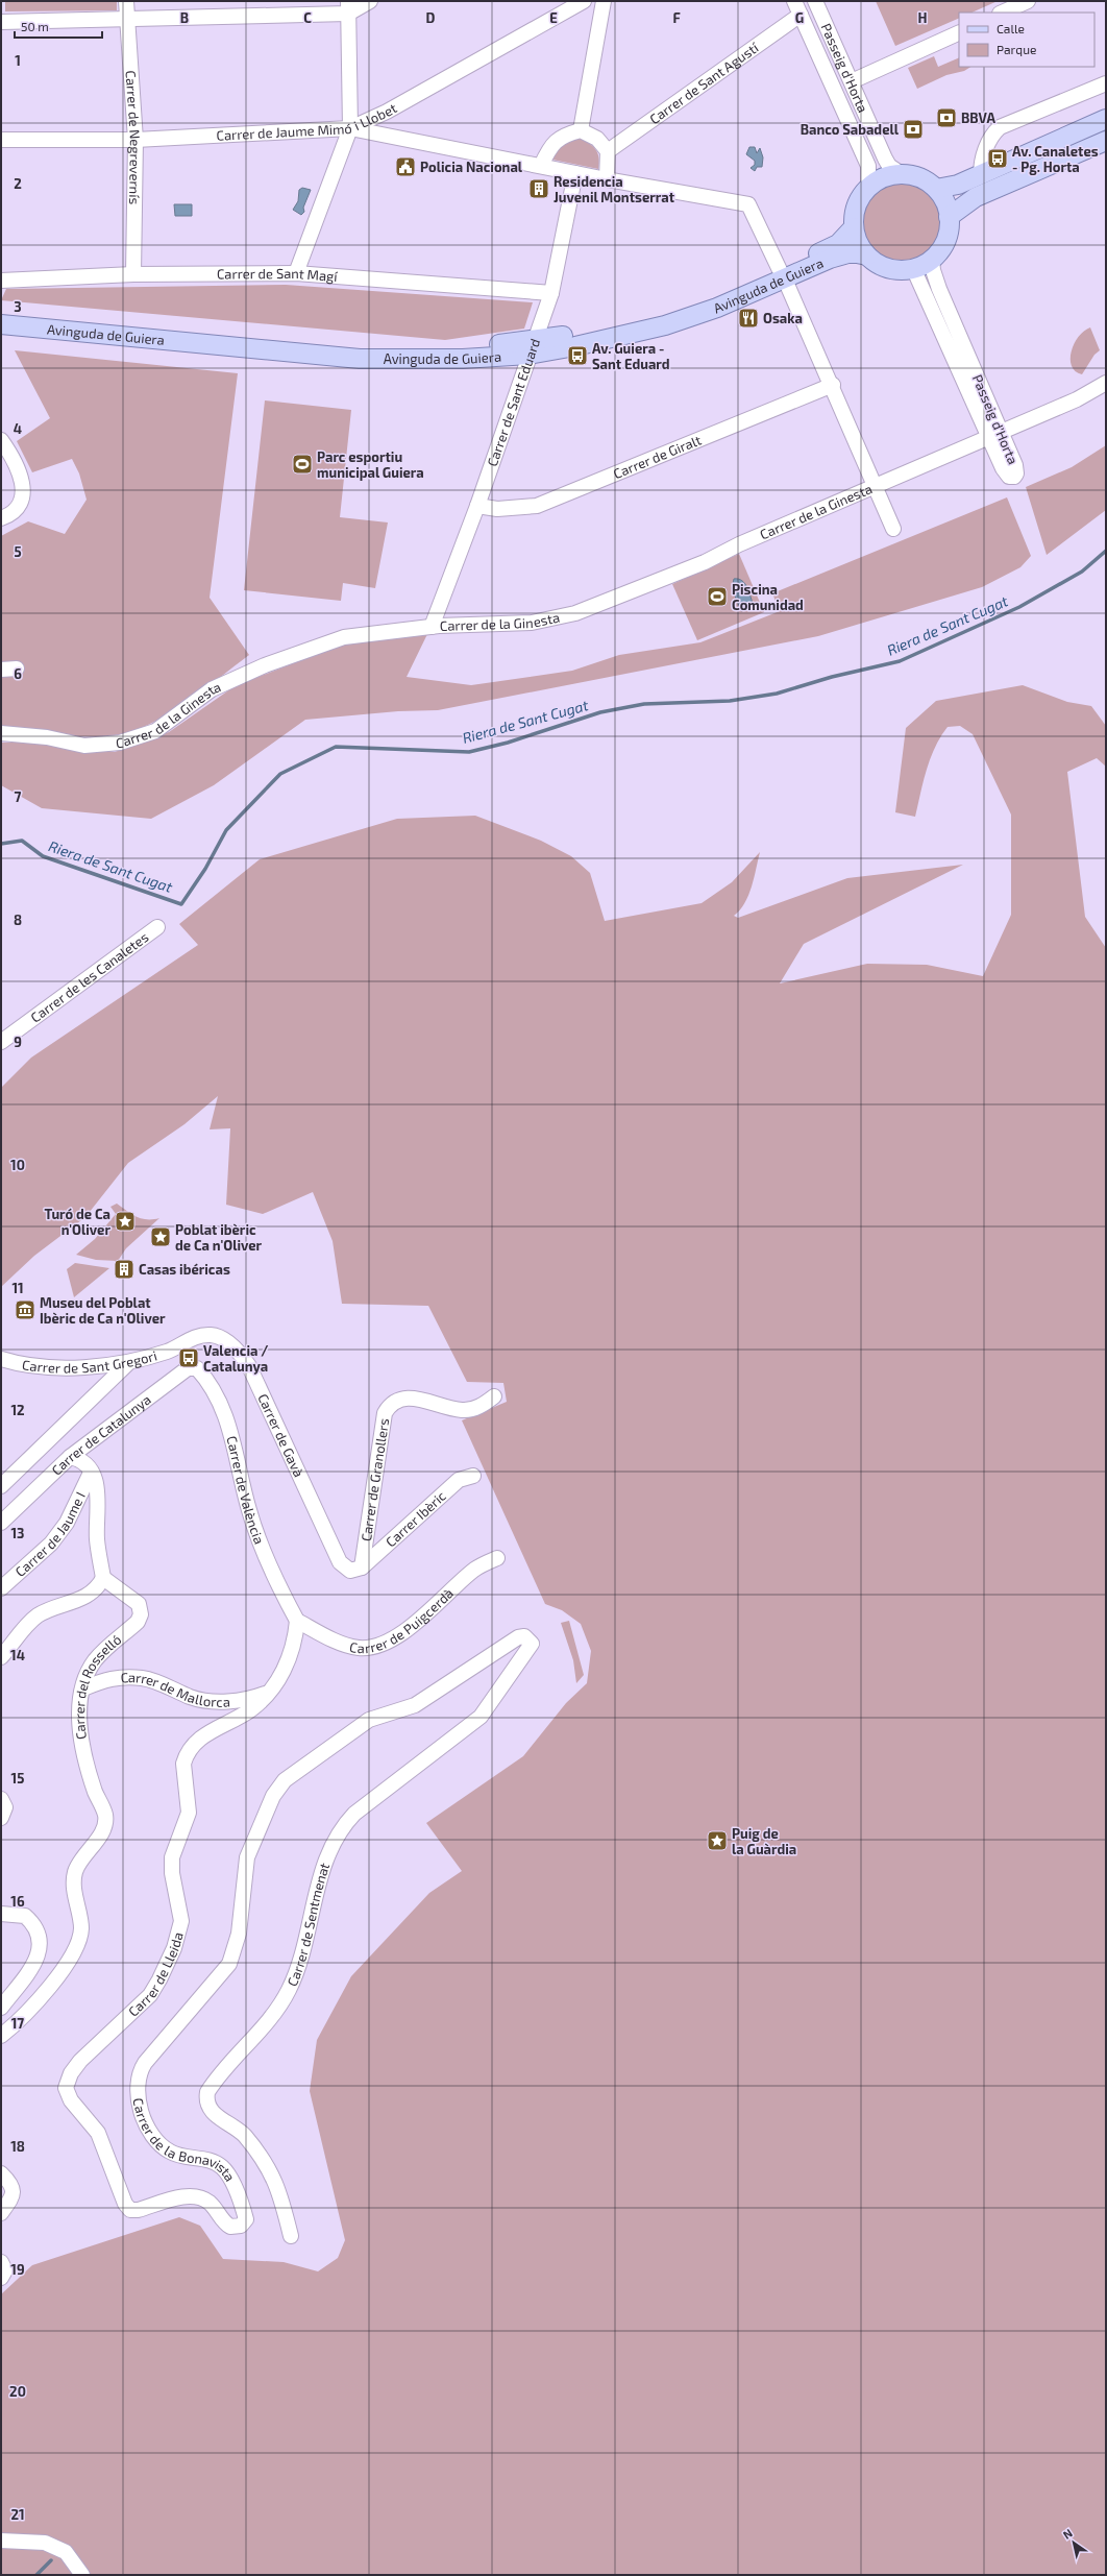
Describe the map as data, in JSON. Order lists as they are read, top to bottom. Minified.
{"streets":{"main road":["Avinguda de Guiera"],"street":["Passeig d'Horta","Carrer de Sant Agustí","Carrer de Jaume Mimó i Llobet","Carrer de Negrevernís","Carrer de Sant Magí","Carrer de Sant Eduard","Carrer de Giralt","Carrer de la Ginesta","Carrer de les Canaletes","Carrer de Sant Gregori","Carrer de Catalunya","Carrer de Gavà","Carrer de Granollers","Carrer de València","Carrer Ibèric","Carrer de Jaume I","Carrer de Puigcerdà","Carrer del Rosselló","Carrer de Mallorca","Carrer de Sentmenat","Carrer de Lleida","Carrer de la Bonavista"]},"crossings":[["Passeig d'Horta","Carrer de Sant Agustí"],["Passeig d'Horta","Avinguda de Guiera"],["Passeig d'Horta","Carrer de la Ginesta"],["Carrer de Jaume Mimó i Llobet","Carrer de Negrevernís"],["Carrer de Negrevernís","Carrer de Sant Magí"],["Carrer de Sant Magí","Carrer de Sant Eduard"],["Avinguda de Guiera","Carrer de Sant Eduard"],["Carrer de Sant Eduard","Carrer de Giralt"],["Carrer de Sant Eduard","Carrer de la Ginesta"],["Carrer de Sant Gregori","Carrer de Gavà"],["Carrer de Catalunya","Carrer de València"],["Carrer de Gavà","Carrer de Granollers"],["Carrer de Gavà","Carrer Ibèric"],["Carrer de Granollers","Carrer Ibèric"],["Carrer de València","Carrer de Puigcerdà"],["Carrer de València","Carrer de Lleida"],["Carrer de Puigcerdà","Carrer de Lleida"],["Carrer del Rosselló","Carrer de Mallorca"],["Carrer de Mallorca","Carrer de Lleida"],["Carrer de Sentmenat","Carrer de la Bonavista"],["Carrer de Lleida","Carrer de la Bonavista"]],"water":["Riera de Sant Cugat"],"places":{"bank":["BBVA","Banco Sabadell"],"bus stop":["Av. Canaletes - Pg. Horta","Av. Guiera - Sant Eduard","Valencia / Catalunya"],"public building":["Policia Nacional"],"building":["Residencia Juvenil Montserrat","Casas ibéricas"],"restaurant":["Osaka"],"sports":["Parc esportiu municipal Guiera","Piscina Comunidad"],"place":["Turó de Ca n'Oliver","Poblat ibèric de Ca n'Oliver","Puig de la Guàrdia"],"museum":["Museu del Poblat Ibèric de Ca n'Oliver"]},"legend":["Calle","Parque"],"scale_bar":"50 m","north":"top left","grid":{"columns":["B","C","D","E","F","G","H"],"rows":["1","2","3","4","5","6","7","8","9","10","11","12","13","14","15","16","17","18","19","20","21"]}}
